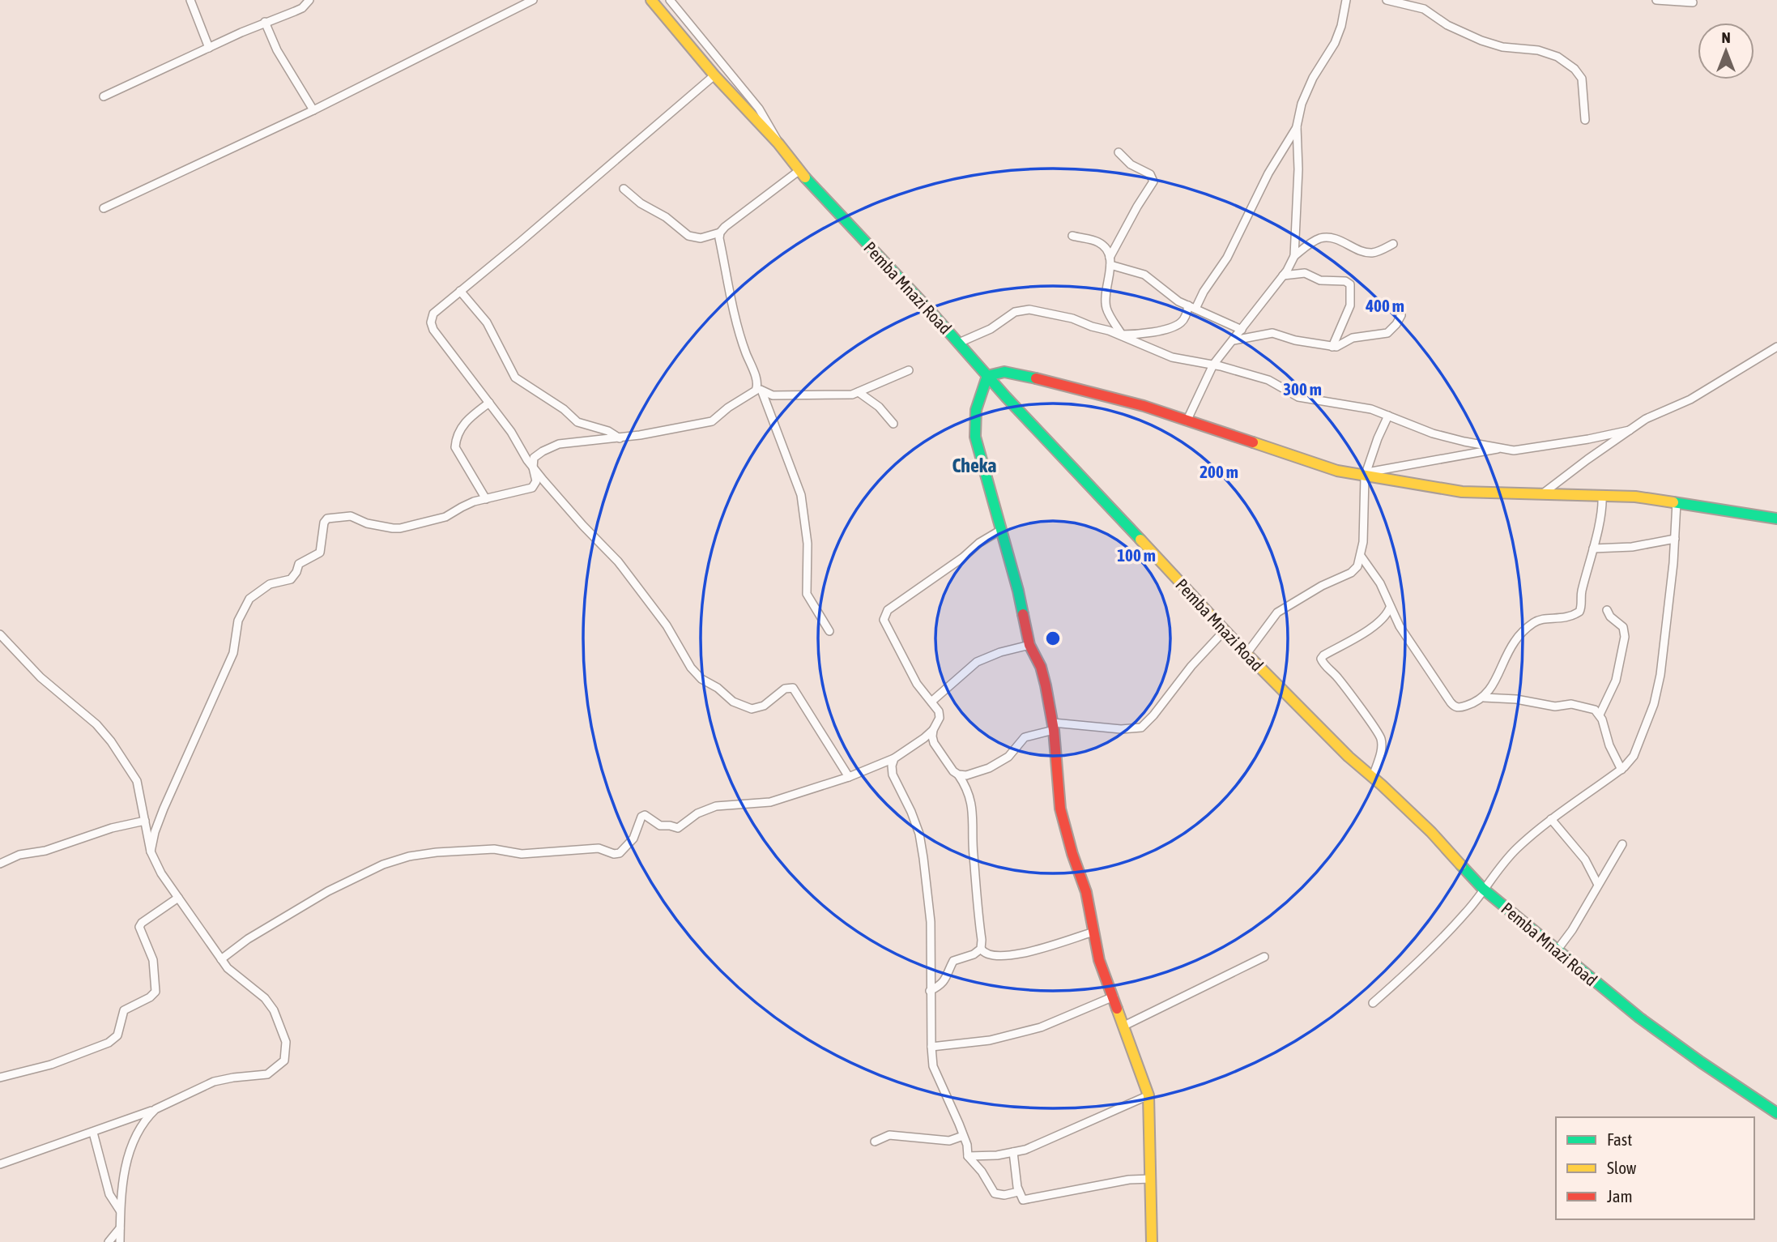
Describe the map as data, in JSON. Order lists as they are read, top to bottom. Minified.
{"streets":{"street":["Pemba Mnazi Road"]},"districts":["Cheka"],"legend":["Fast","Slow","Jam"],"north":"top","rings":["400 m","300 m","200 m","100 m"]}
